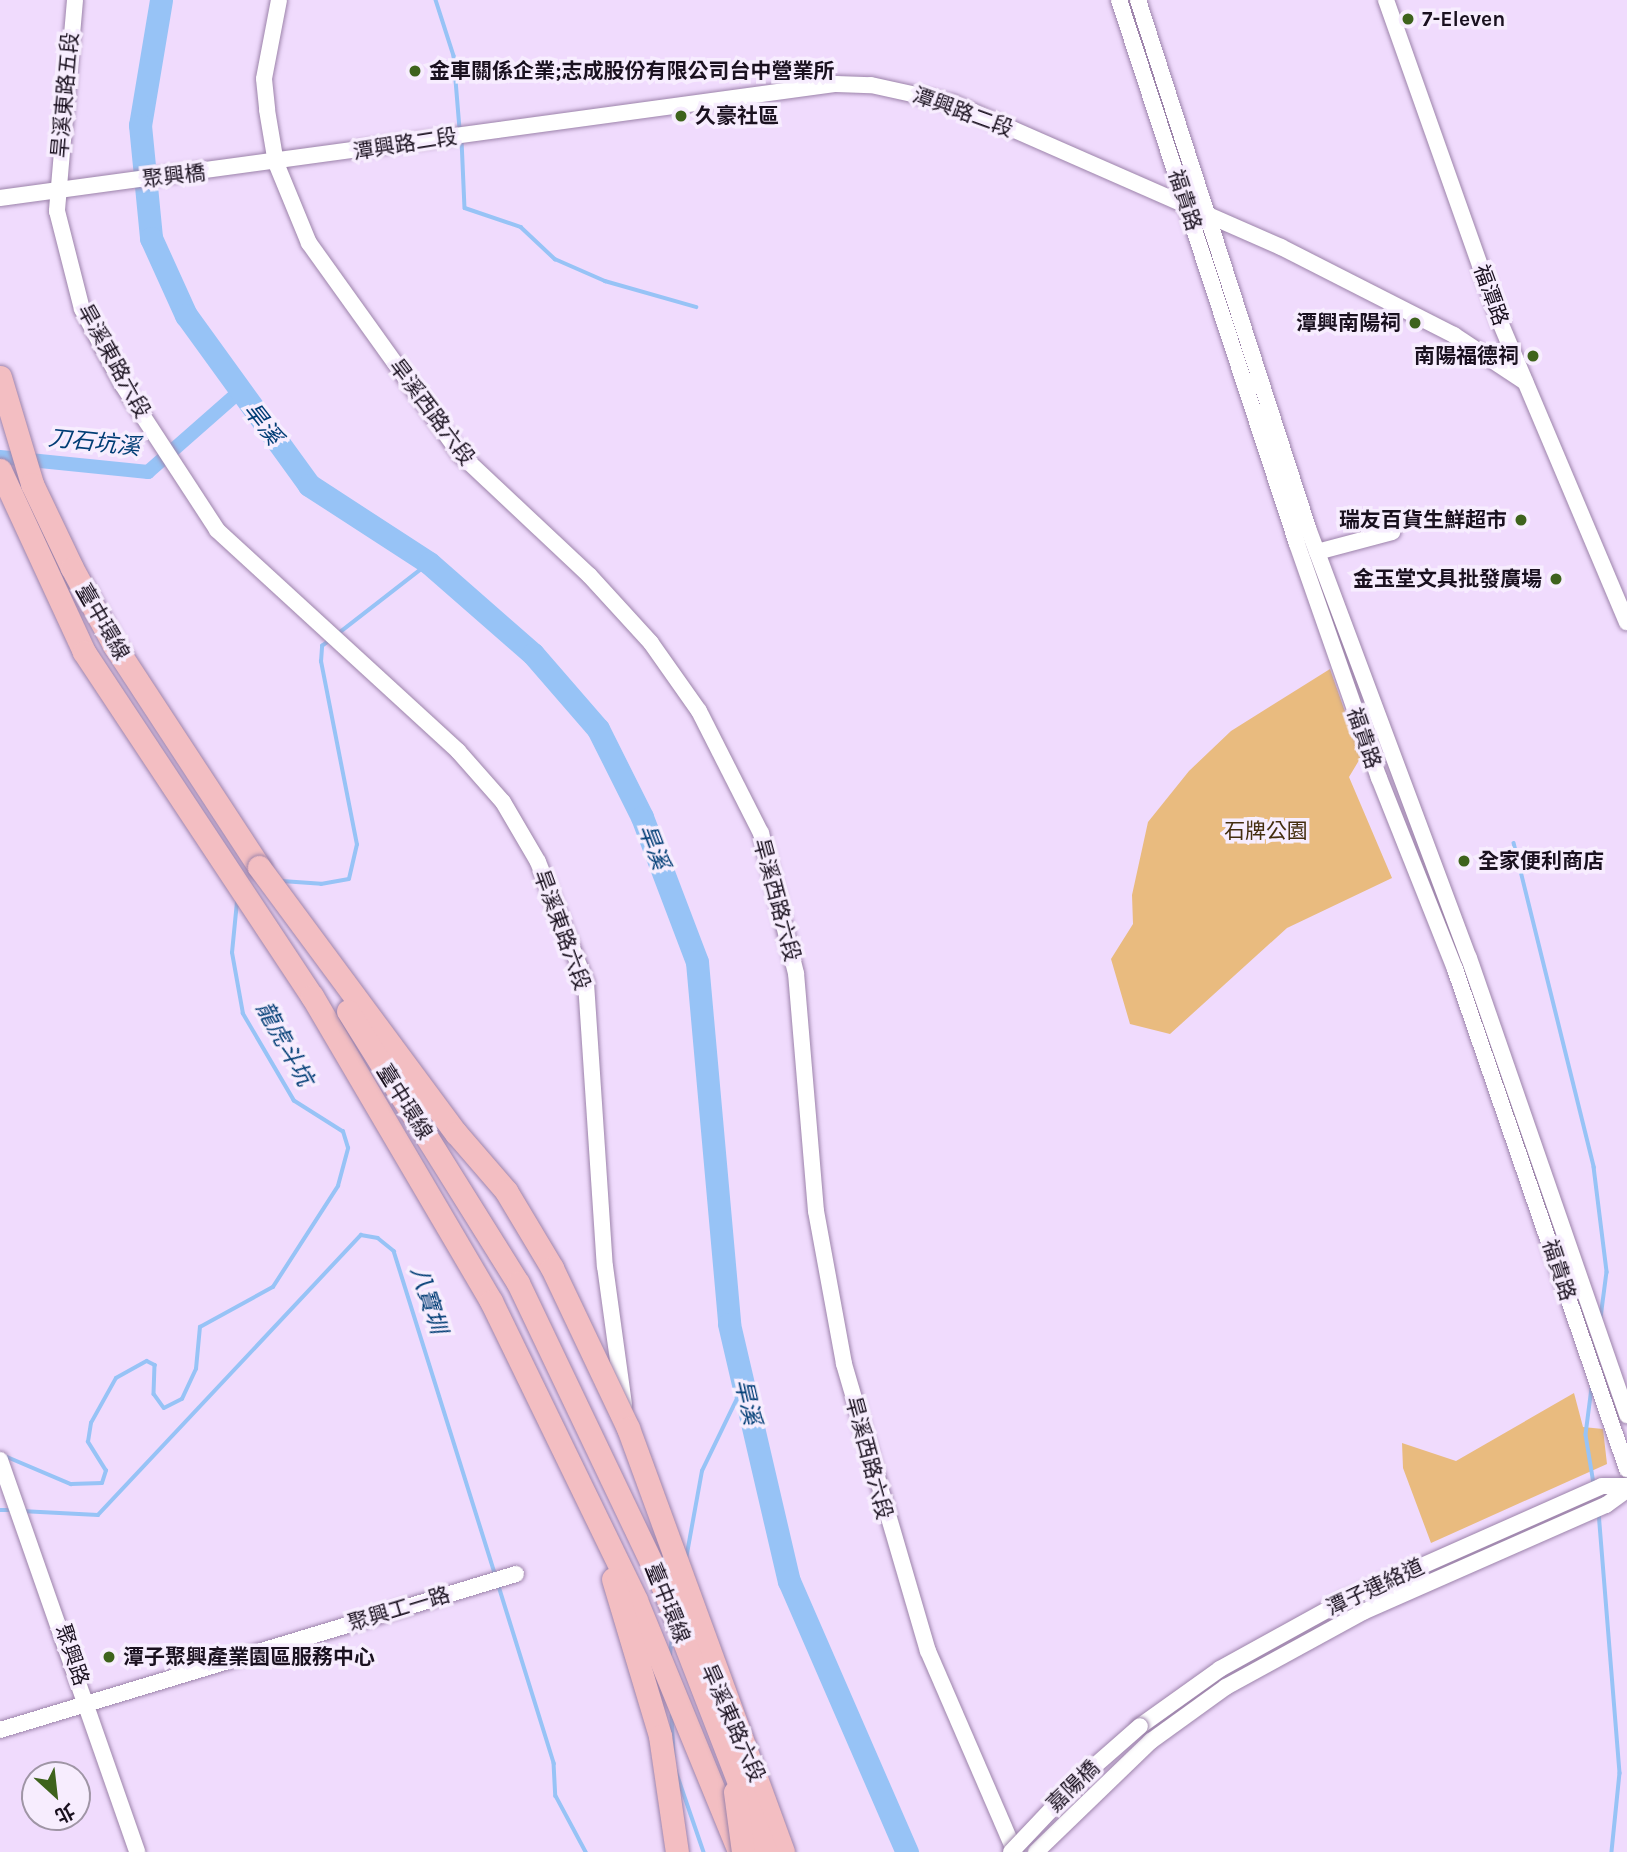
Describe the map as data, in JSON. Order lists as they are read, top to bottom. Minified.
{"streets":{"highway":["臺中環線"],"street":["旱溪東路五段","潭興路二段","聚興橋","福貴路","福潭路","旱溪東路六段","旱溪西路六段","潭子連絡道","聚興工一路","聚興路","嘉陽橋"]},"crossings":[["旱溪東路五段","聚興橋"],["旱溪東路五段","旱溪東路六段"],["潭興路二段","聚興橋"],["潭興路二段","福貴路"],["潭興路二段","福潭路"],["潭興路二段","旱溪西路六段"],["聚興橋","旱溪東路六段"],["聚興橋","旱溪西路六段"],["旱溪西路六段","嘉陽橋"],["潭子連絡道","嘉陽橋"],["聚興工一路","聚興路"]],"water":["旱溪","刀石坑溪","龍虎斗坑","八寶圳"],"parks":["石牌公園"],"places":["7-Eleven","金車關係企業;志成股份有限公司台中營業所","久豪社區","潭興南陽祠","南陽福德祠","瑞友百貨生鮮超市","金玉堂文具批發廣場","全家便利商店","潭子聚興產業園區服務中心"],"north":"bottom right"}
